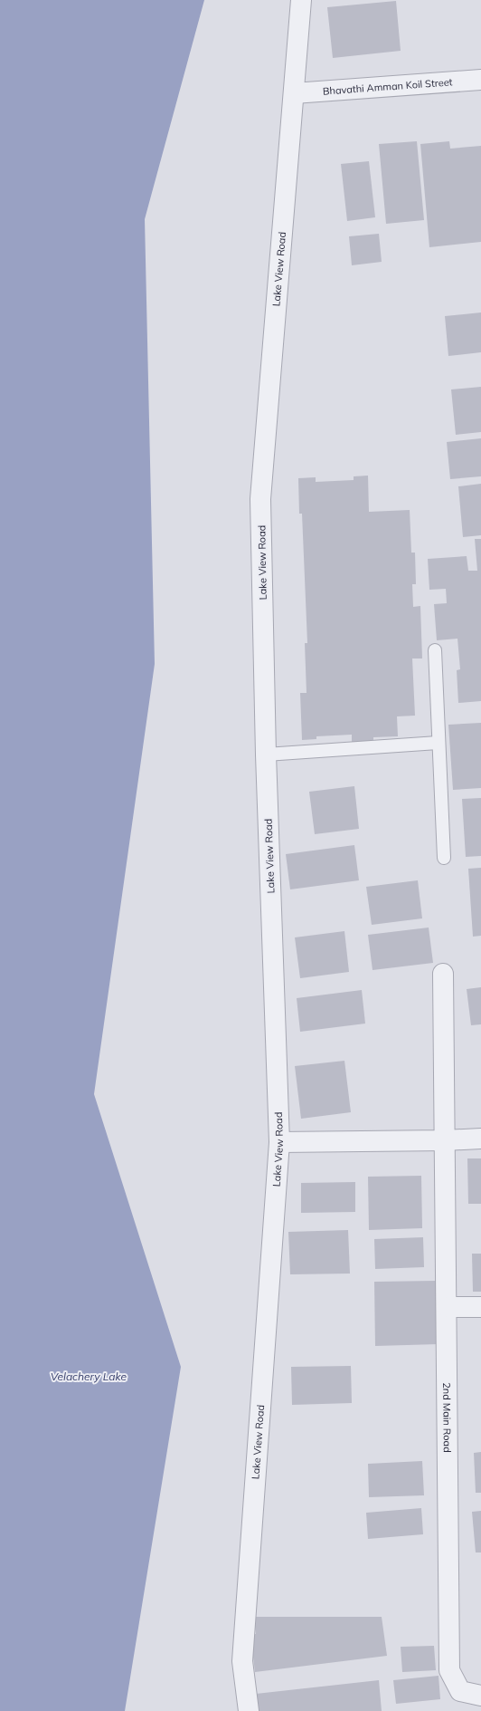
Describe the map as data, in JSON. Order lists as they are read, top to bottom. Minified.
{"streets":{"street":["Bhavathi Amman Koil Street","Lake View Road","2nd Main Road"]},"crossings":[["Bhavathi Amman Koil Street","Lake View Road"]],"water":["Velachery Lake"]}
